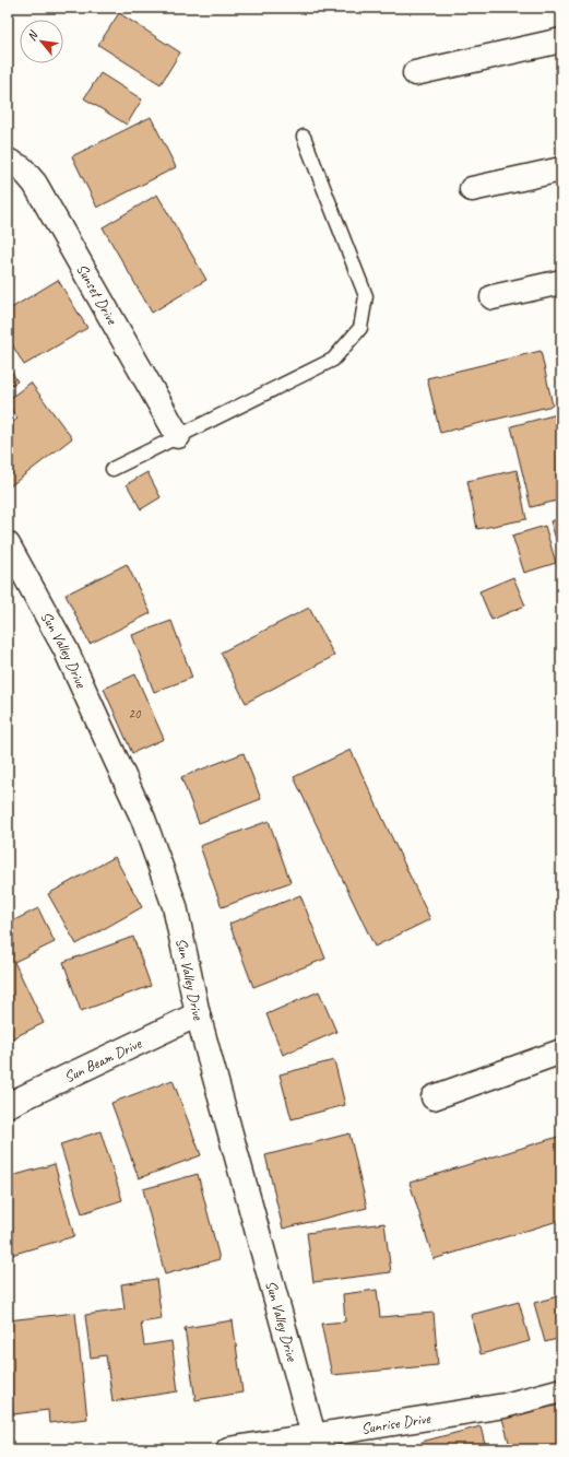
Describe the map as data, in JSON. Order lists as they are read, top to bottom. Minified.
{"streets":{"street":["Sunset Drive","Sun Valley Drive","Sun Beam Drive","Sunrise Drive"]},"crossings":[["Sun Valley Drive","Sun Beam Drive"],["Sun Valley Drive","Sunrise Drive"]],"house_numbers":["20"],"north":"top left"}
